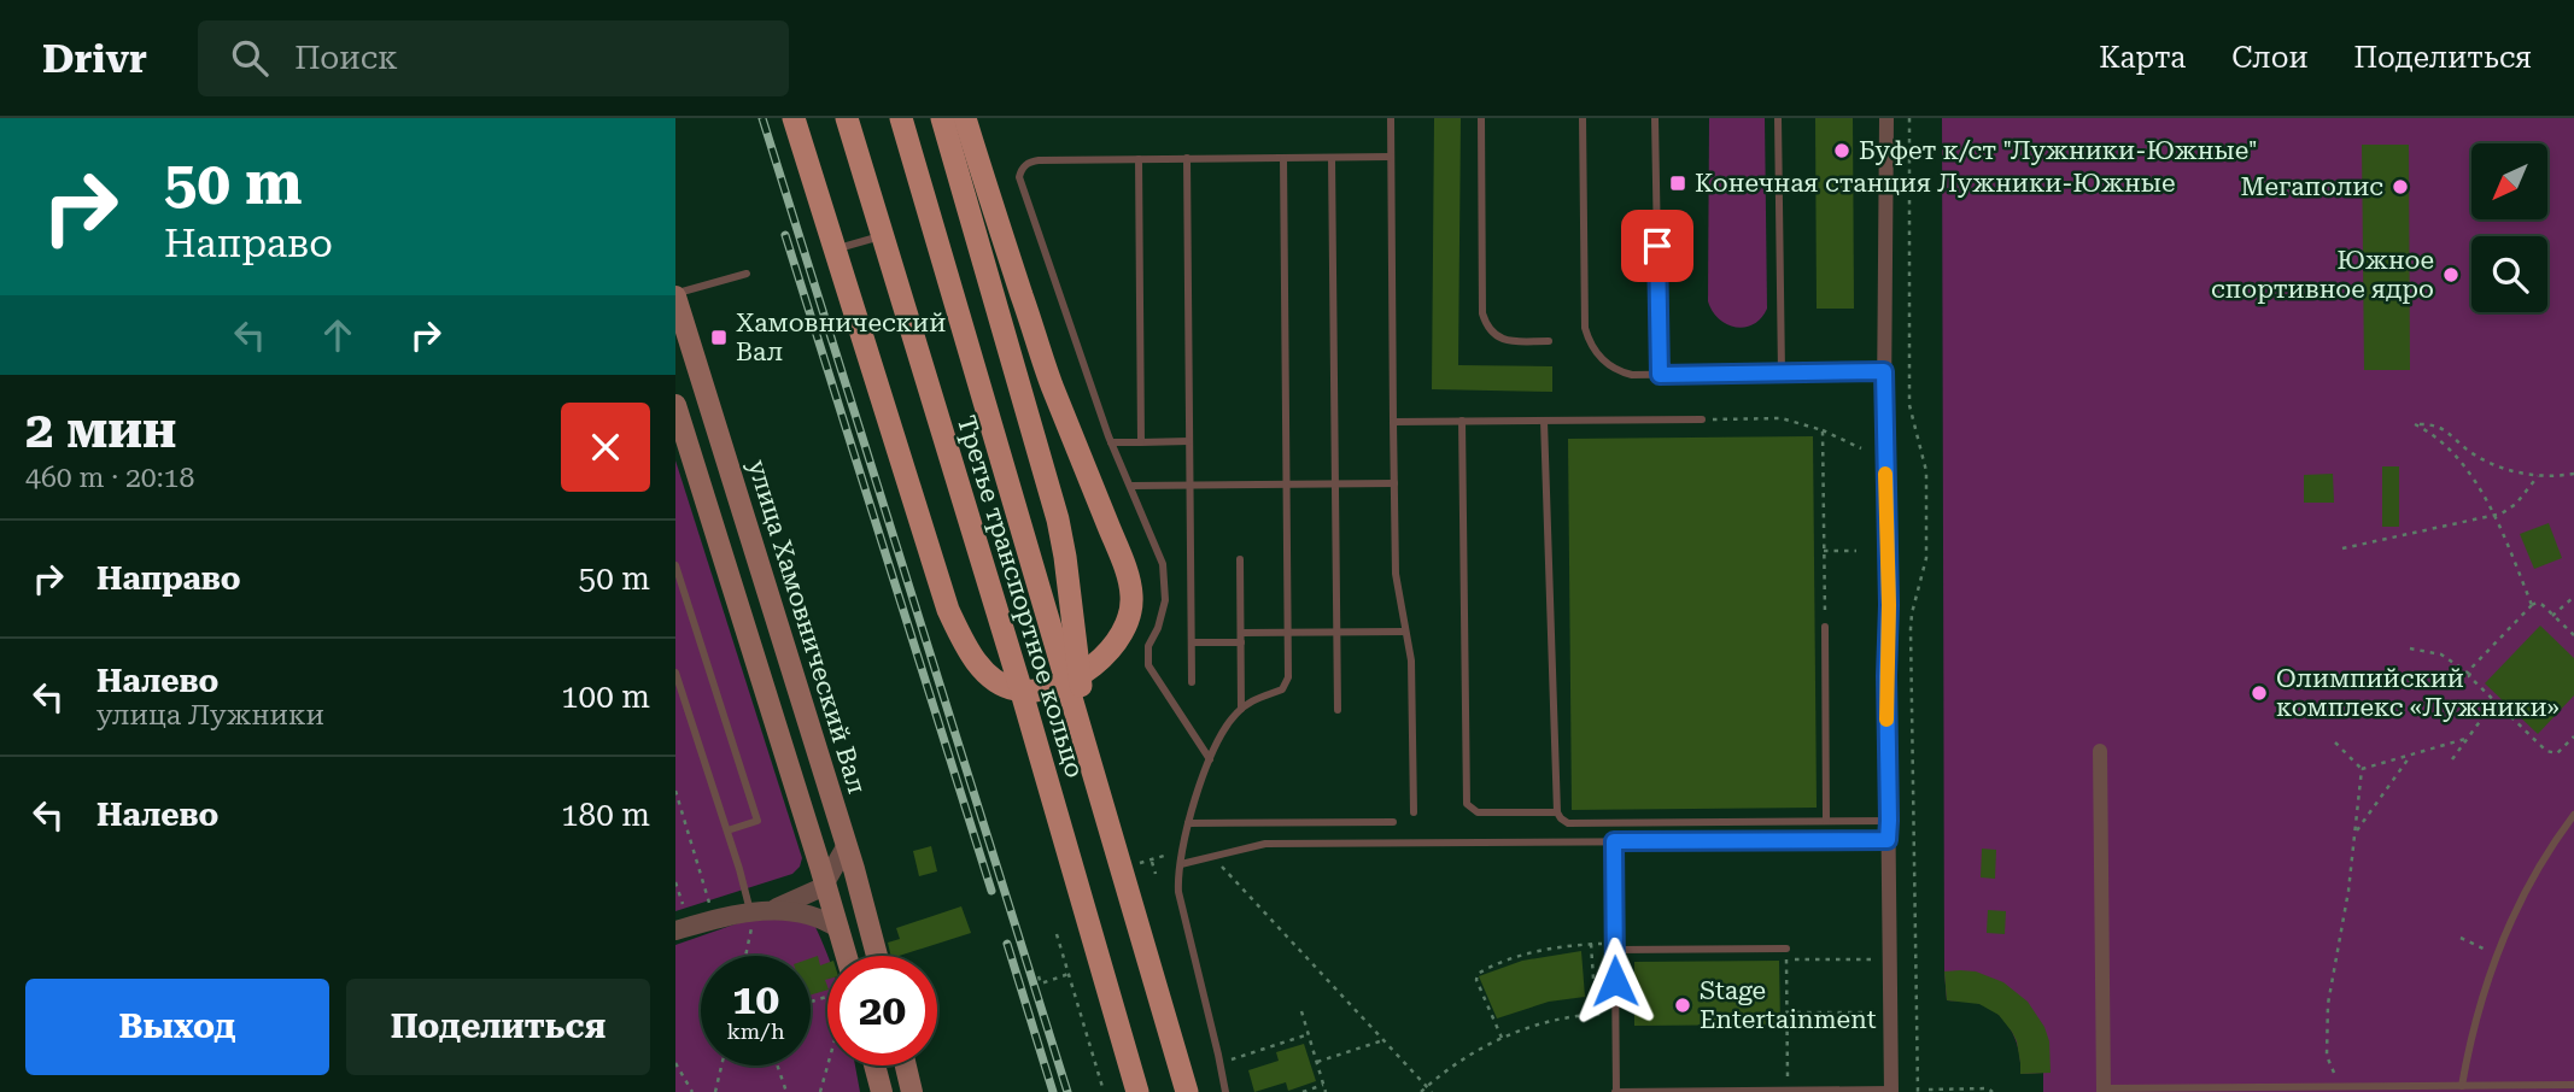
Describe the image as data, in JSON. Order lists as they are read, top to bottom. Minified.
{"streets":{"main road":["Третье транспортное кольцо","улица Хамовнический Вал"]},"places":{"other":["Буфет к/ст \"Лужники-Южные\"","Мегаполис","Южное спортивное ядро","Олимпийский комплекс «Лужники»","Stage Entertainment"],"transit":["Конечная станция Лужники-Южные","Хамовнический Вал"]},"north":"bottom left","page":{"header":"Drivr","search":"Поиск","nav":["Карта","Слои","Поделиться"],"turn":["50 m","Направо"],"heading":["2 мин","460 m · 20:18"],"list":[{"name":"Направо","value":"50 m"},{"name":"Налево","note":"улица Лужники","value":"100 m"},{"name":"Налево","value":"180 m"}],"speed":"10 km/h","limit":"20","buttons":["Выход","Поделиться"]}}
